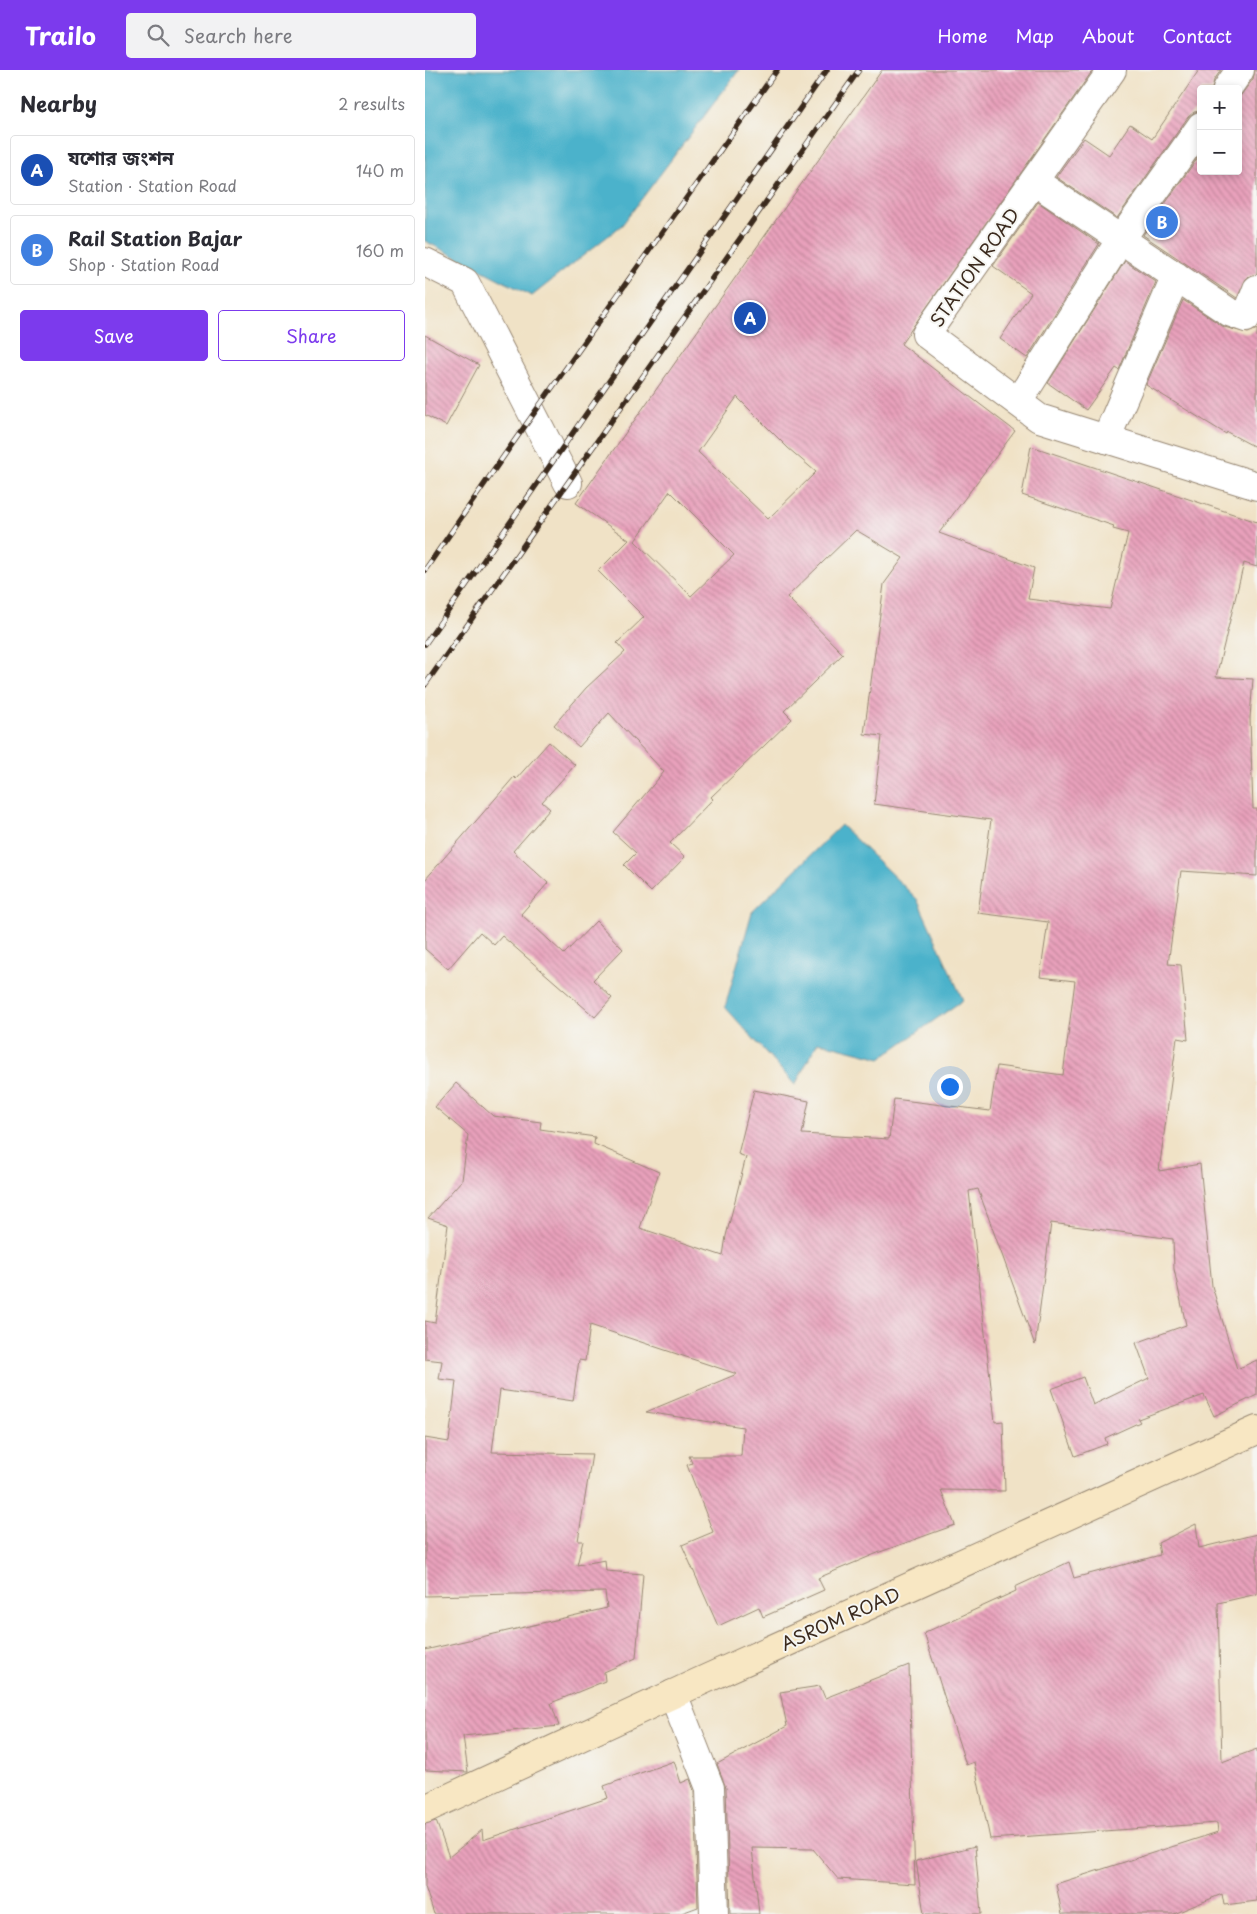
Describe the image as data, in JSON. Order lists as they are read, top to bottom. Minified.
{"streets":{"street":["STATION ROAD","ASROM ROAD"]},"page":{"header":"Trailo","search":"Search here","nav":["Home","Map","About","Contact"],"heading":["Nearby","2 results"],"map_buttons":["+","−"],"list":[{"mark":"A","name":"যশোর জংশন","note":"Station · Station Road","value":"140 m"},{"mark":"B","name":"Rail Station Bajar","note":"Shop · Station Road","value":"160 m"}],"pins":["B","A"],"buttons":["Save","Share"]}}
